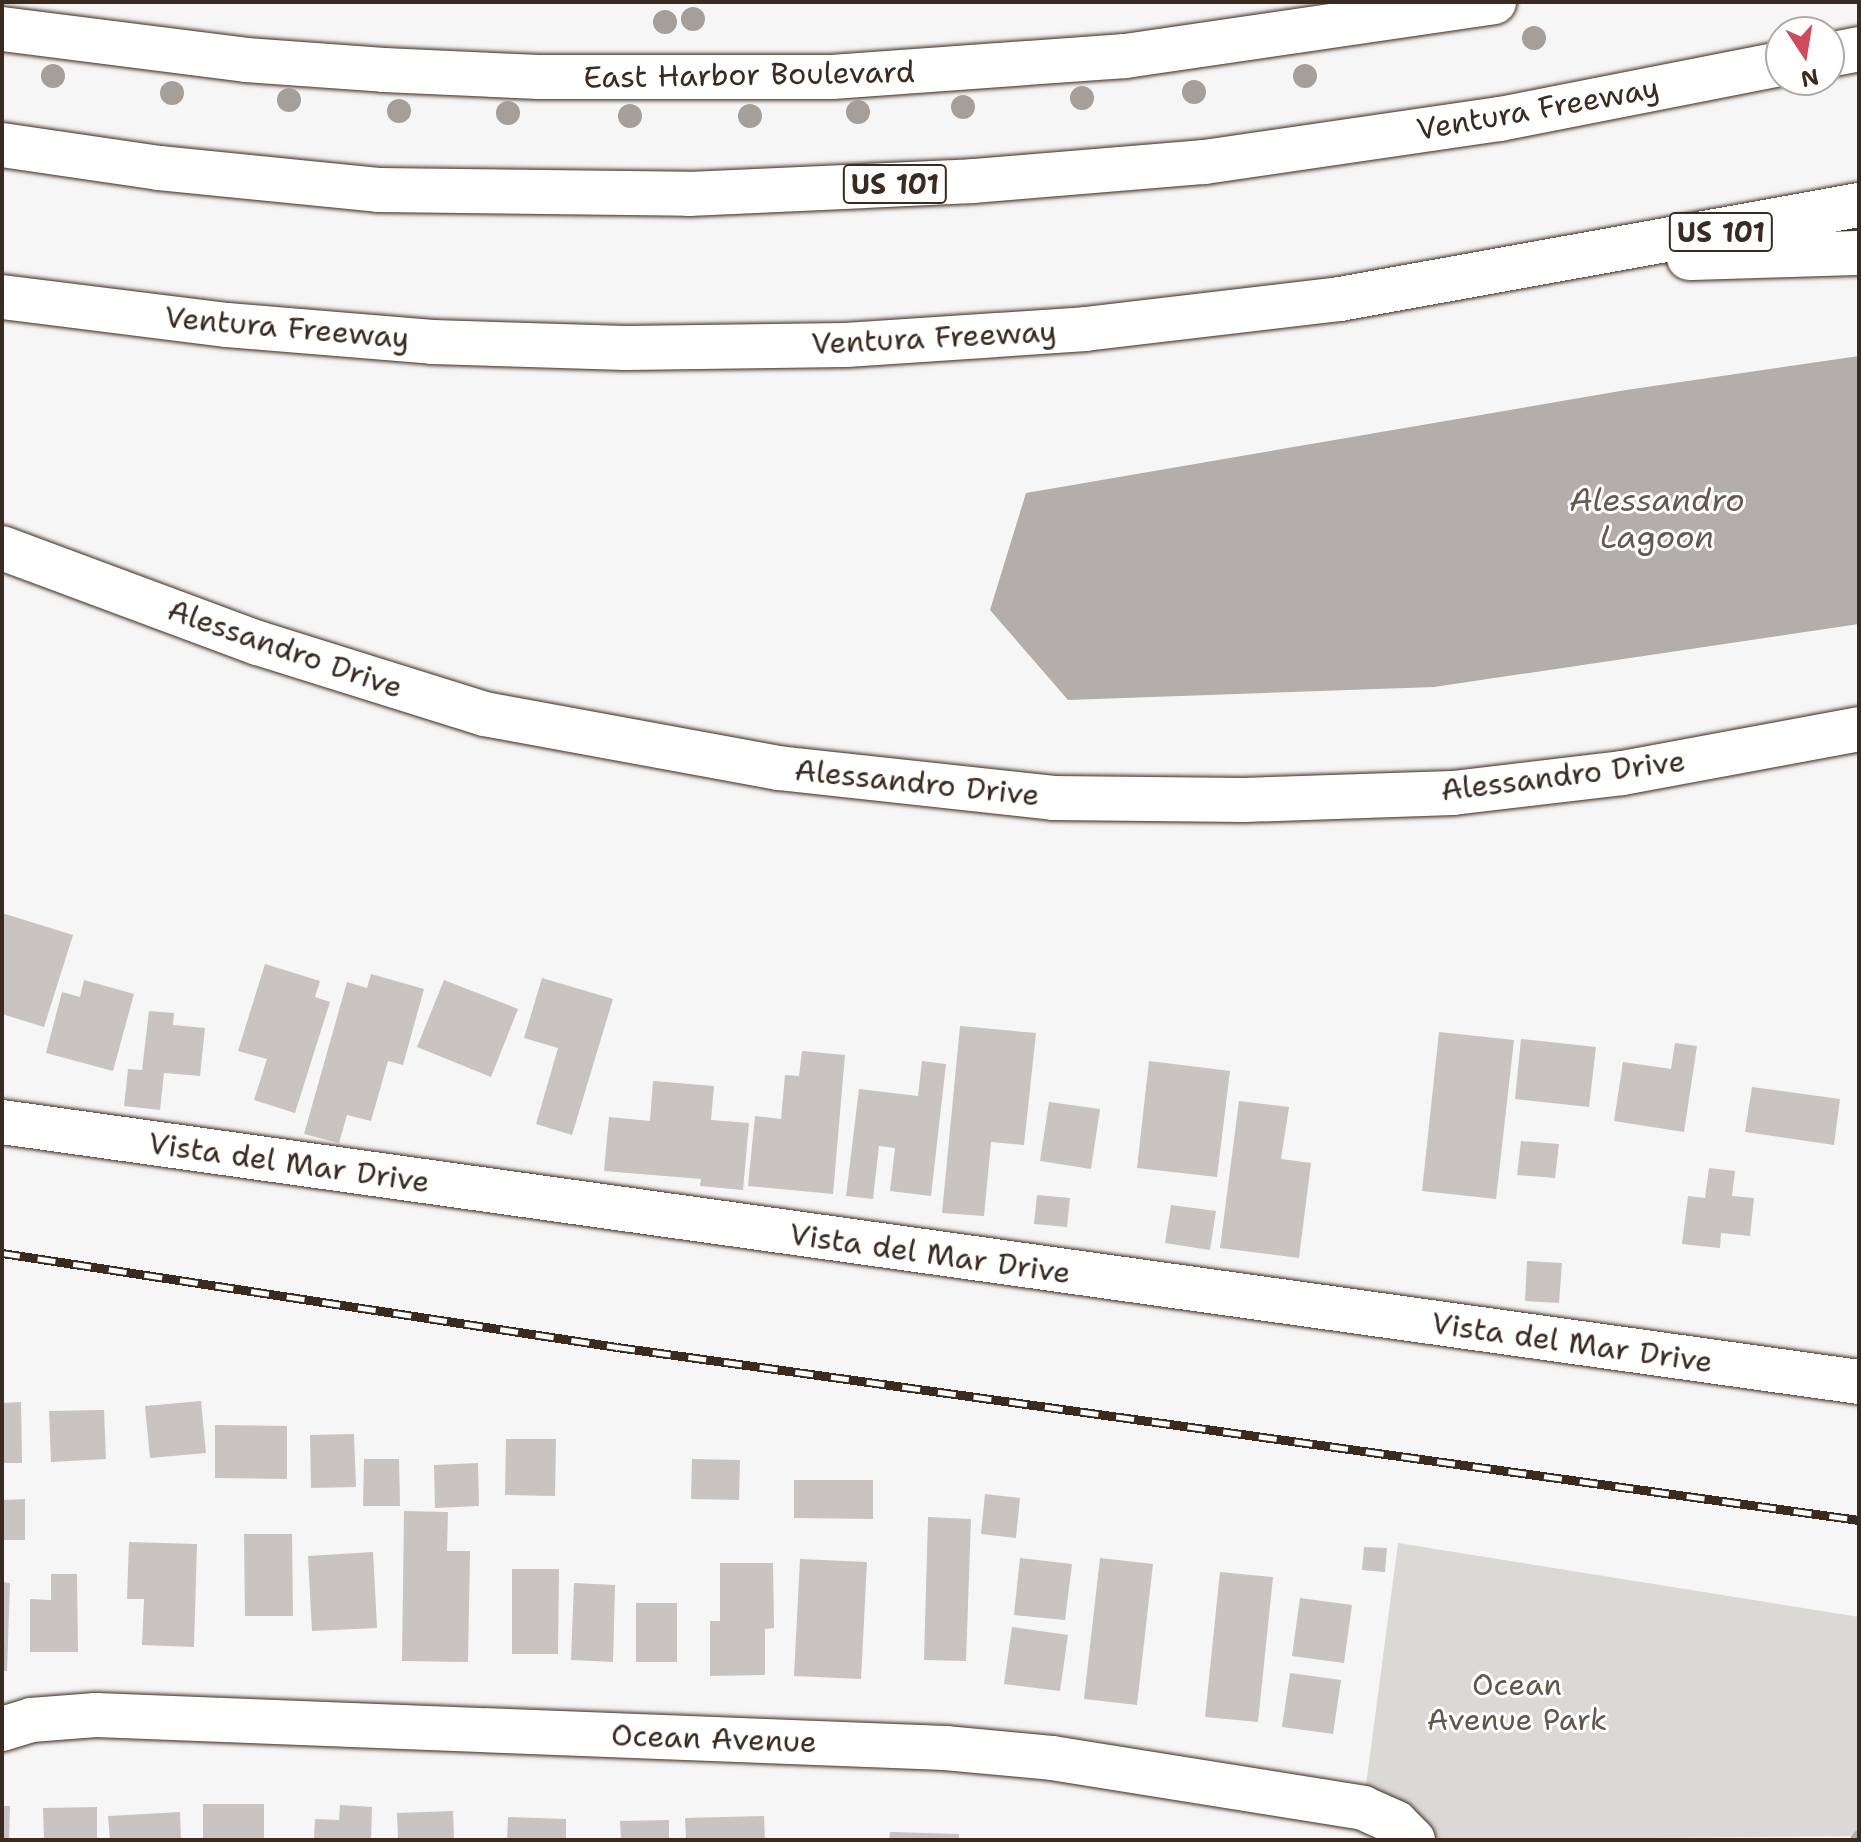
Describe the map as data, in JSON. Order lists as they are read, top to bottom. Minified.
{"streets":{"main road":["East Harbor Boulevard","Ventura Freeway","US 101","Alessandro Drive","Vista del Mar Drive","Ocean Avenue"]},"water":["Alessandro Lagoon"],"parks":["Ocean Avenue Park"],"north":"bottom"}
